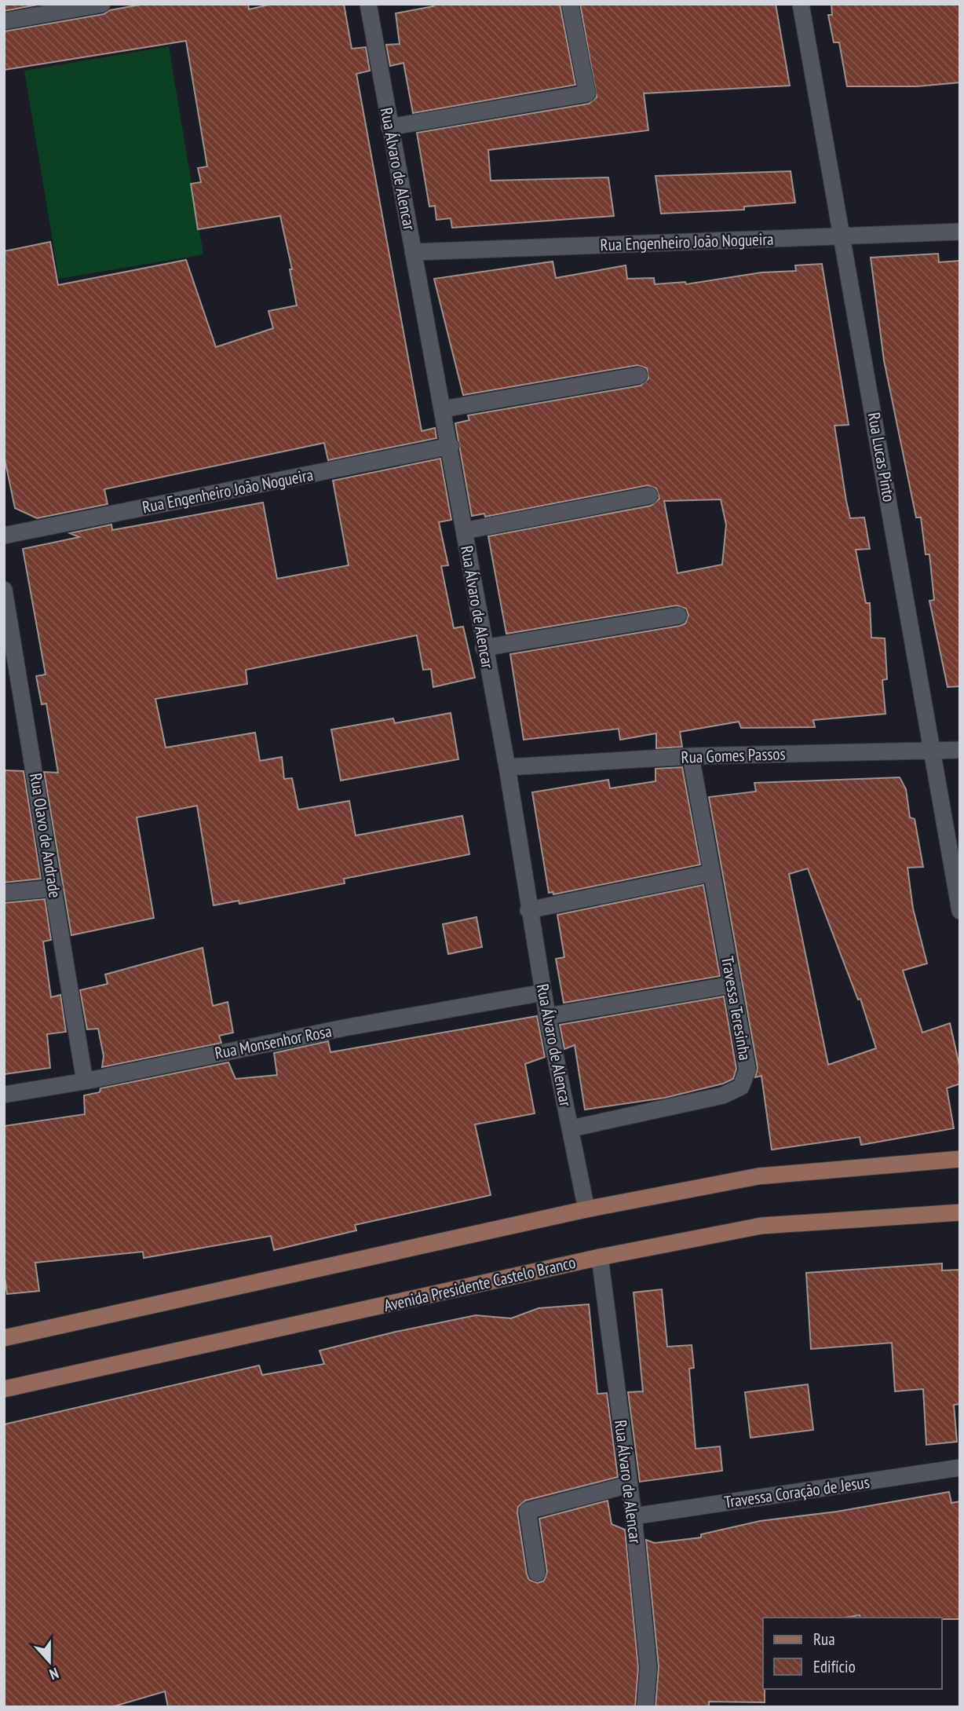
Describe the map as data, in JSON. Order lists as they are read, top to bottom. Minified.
{"streets":{"main road":["Avenida Presidente Castelo Branco"],"street":["Rua Álvaro de Alencar","Rua Engenheiro João Nogueira","Rua Lucas Pinto","Rua Gomes Passos","Rua Olavo de Andrade","Travessa Teresinha","Rua Monsenhor Rosa","Travessa Coração de Jesus"]},"crossings":[["Rua Álvaro de Alencar","Rua Engenheiro João Nogueira"],["Rua Álvaro de Alencar","Rua Gomes Passos"],["Rua Álvaro de Alencar","Travessa Teresinha"],["Rua Álvaro de Alencar","Rua Monsenhor Rosa"],["Rua Álvaro de Alencar","Avenida Presidente Castelo Branco"],["Rua Álvaro de Alencar","Travessa Coração de Jesus"],["Rua Engenheiro João Nogueira","Rua Lucas Pinto"],["Rua Lucas Pinto","Rua Gomes Passos"],["Rua Gomes Passos","Travessa Teresinha"],["Rua Olavo de Andrade","Rua Monsenhor Rosa"]],"legend":["Rua","Edifício"],"north":"bottom"}
